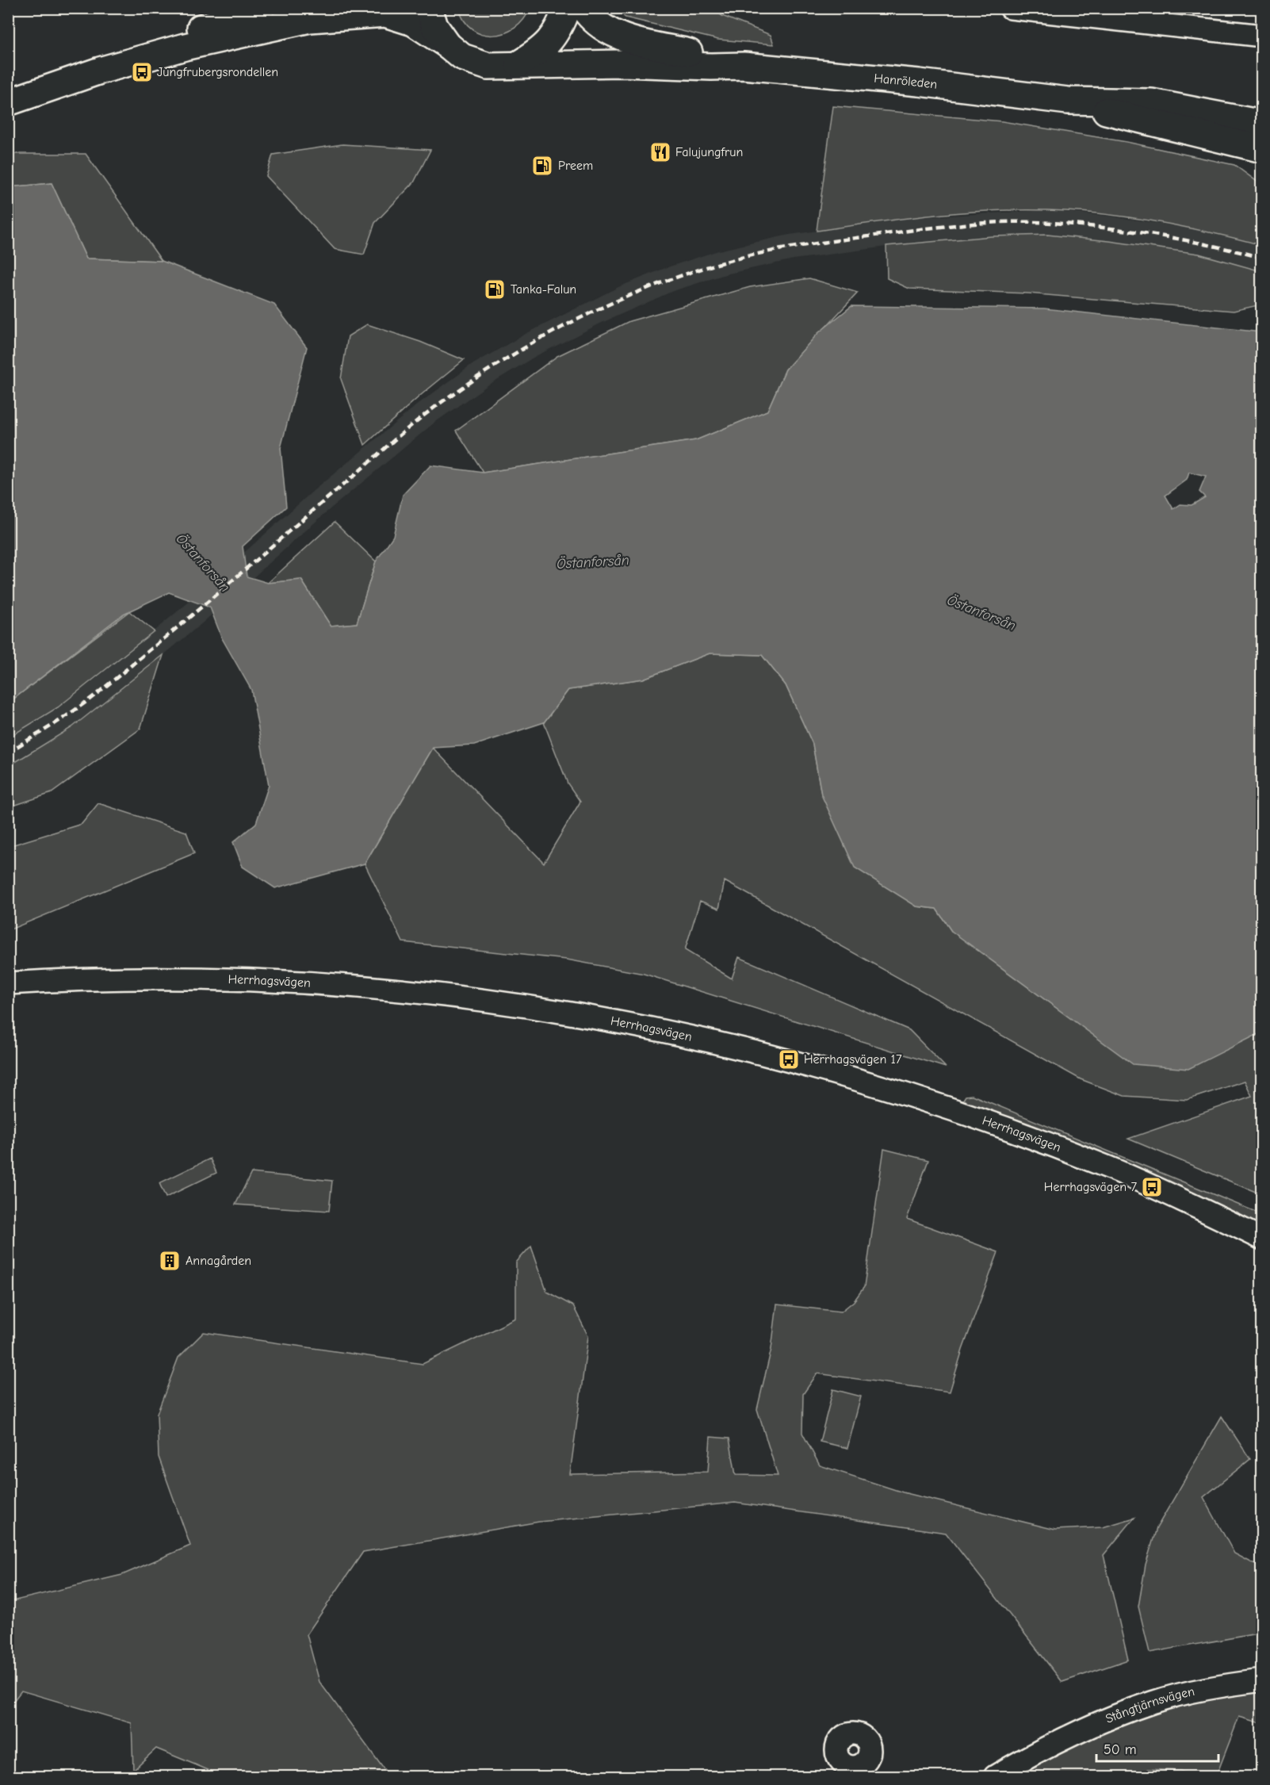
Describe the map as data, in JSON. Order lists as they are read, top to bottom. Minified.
{"streets":{"main road":["Hanröleden"],"street":["Herrhagsvägen","Stångtjärnsvägen"]},"water":["Östanforsån"],"places":{"bus stop":["Jungfrubergsrondellen","Herrhagsvägen 17","Herrhagsvägen 7"],"restaurant":["Falujungfrun"],"fuel station":["Preem","Tanka-Falun"],"building":["Annagården"]},"scale_bar":"50 m"}
